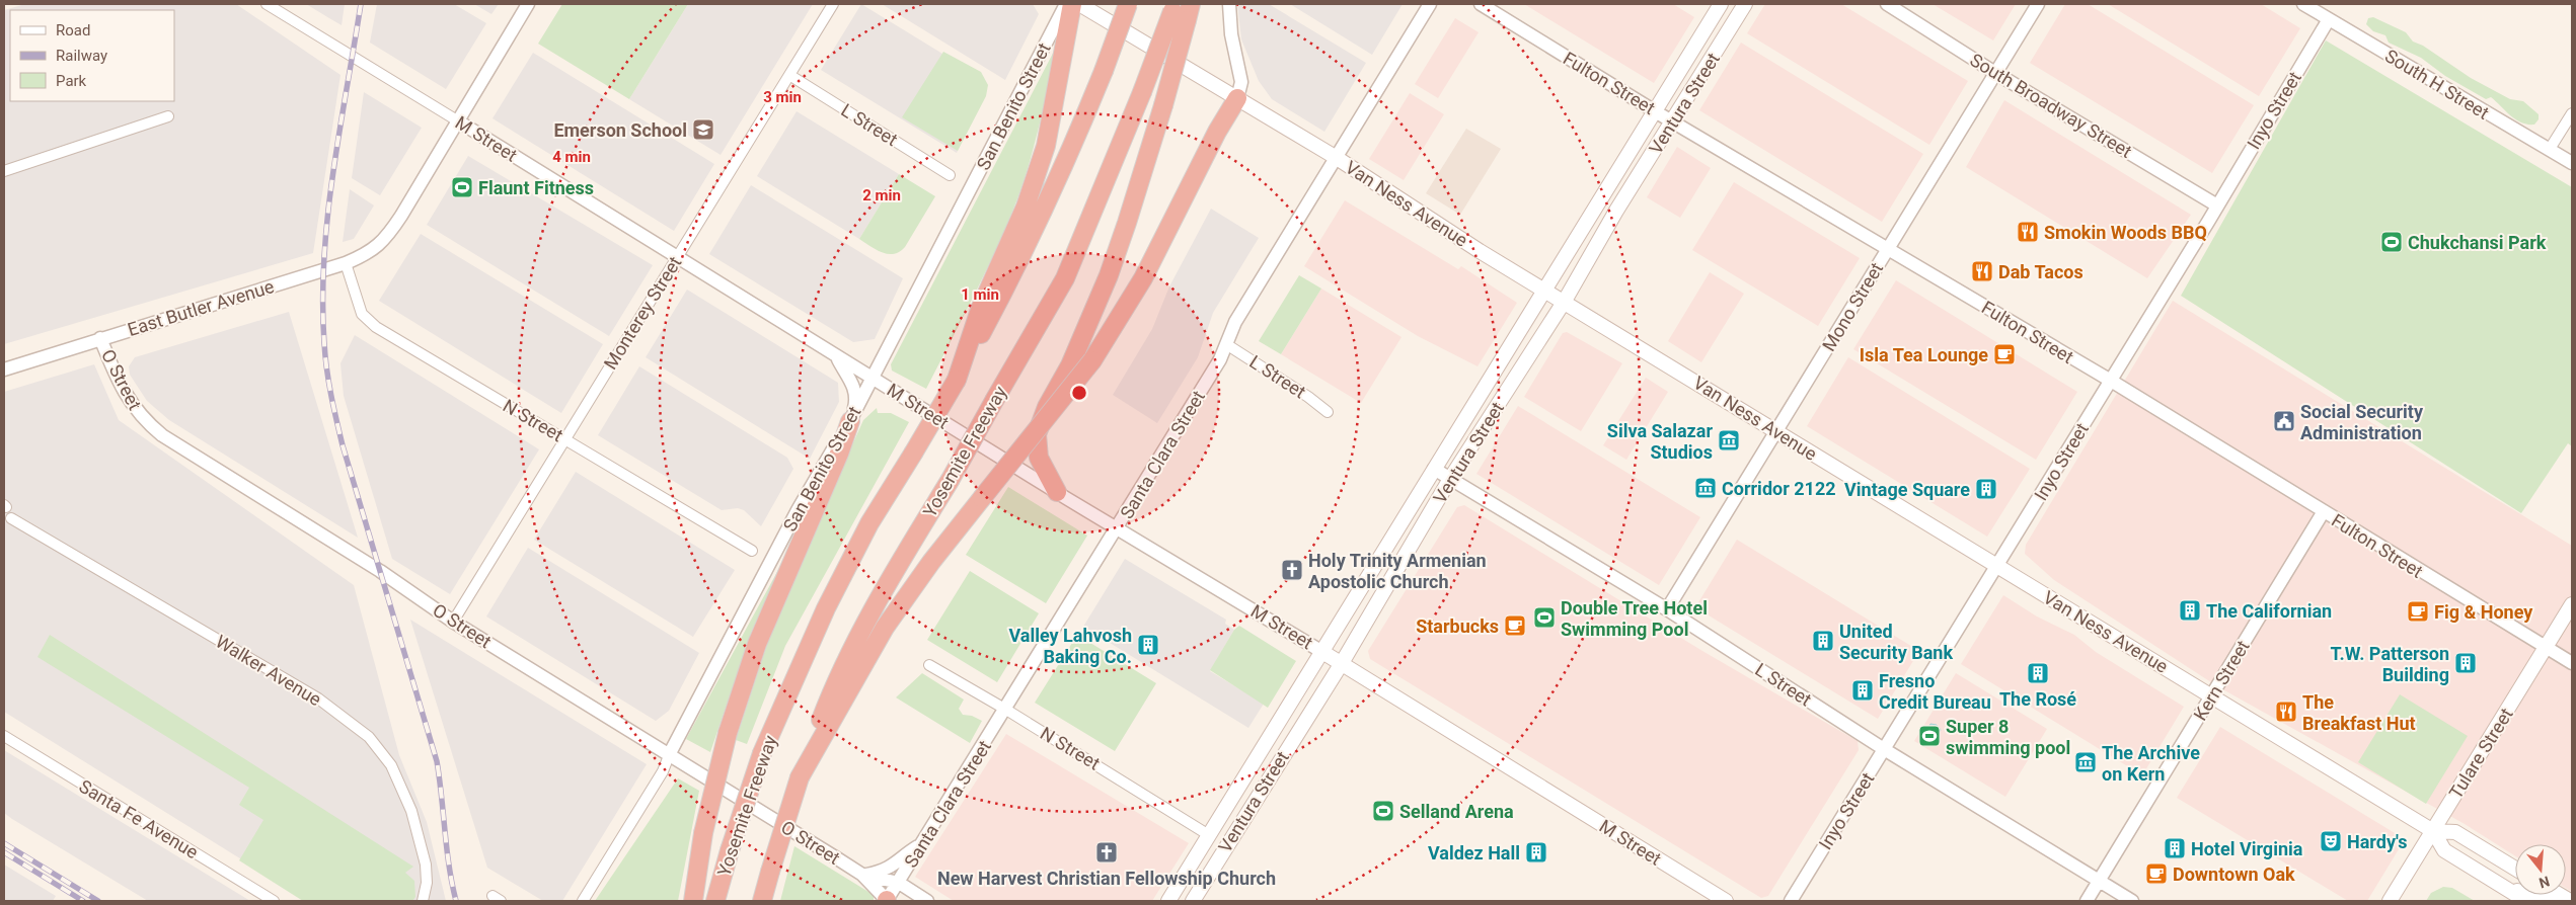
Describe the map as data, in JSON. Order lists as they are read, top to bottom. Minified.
{"streets":{"highway":["Yosemite Freeway"],"main road":["Ventura Street","M Street","Van Ness Avenue","Tulare Street"],"street":["Fulton Street","South H Street","South Broadway Street","San Benito Street","Inyo Street","L Street","Mono Street","East Butler Avenue","Monterey Street","O Street","N Street","Santa Clara Street","Walker Avenue","Kern Street","Santa Fe Avenue"]},"crossings":[["Fulton Street","Ventura Street"],["Fulton Street","Inyo Street"],["Fulton Street","Mono Street"],["Fulton Street","Kern Street"],["Fulton Street","Tulare Street"],["South H Street","Inyo Street"],["Ventura Street","L Street"],["Ventura Street","M Street"],["Ventura Street","Van Ness Avenue"],["Ventura Street","N Street"],["South Broadway Street","Inyo Street"],["South Broadway Street","Mono Street"],["San Benito Street","M Street"],["San Benito Street","O Street"],["Inyo Street","L Street"],["Inyo Street","Van Ness Avenue"],["L Street","Mono Street"],["L Street","Monterey Street"],["L Street","Santa Clara Street"],["L Street","Kern Street"],["M Street","East Butler Avenue"],["M Street","Monterey Street"],["M Street","Santa Clara Street"],["Van Ness Avenue","Mono Street"],["Van Ness Avenue","Santa Clara Street"],["Van Ness Avenue","Kern Street"],["Van Ness Avenue","Tulare Street"],["East Butler Avenue","O Street"],["East Butler Avenue","N Street"],["Monterey Street","O Street"],["Monterey Street","N Street"],["O Street","Santa Clara Street"],["N Street","Santa Clara Street"]],"places":{"school or university":["Emerson School"],"sports":["Flaunt Fitness","Chukchansi Park","Double Tree Hotel Swimming Pool","Super 8 swimming pool","Selland Arena"],"restaurant":["Smokin Woods BBQ","Dab Tacos","The Breakfast Hut"],"cafe":["Isla Tea Lounge","Fig & Honey","Starbucks","Downtown Oak"],"public building":["Social Security Administration"],"museum":["Silva Salazar Studios","Corridor 2122","The Archive on Kern"],"building":["Vintage Square","The Californian","United Security Bank","Valley Lahvosh Baking Co.","T.W. Patterson Building","The Rosé","Fresno Credit Bureau","Hotel Virginia","Valdez Hall"],"church":["Holy Trinity Armenian Apostolic Church","New Harvest Christian Fellowship Church"],"theatre":["Hardy's"]},"legend":["Road","Railway","Park"],"north":"bottom","rings":["3 min","4 min","2 min","1 min"]}
